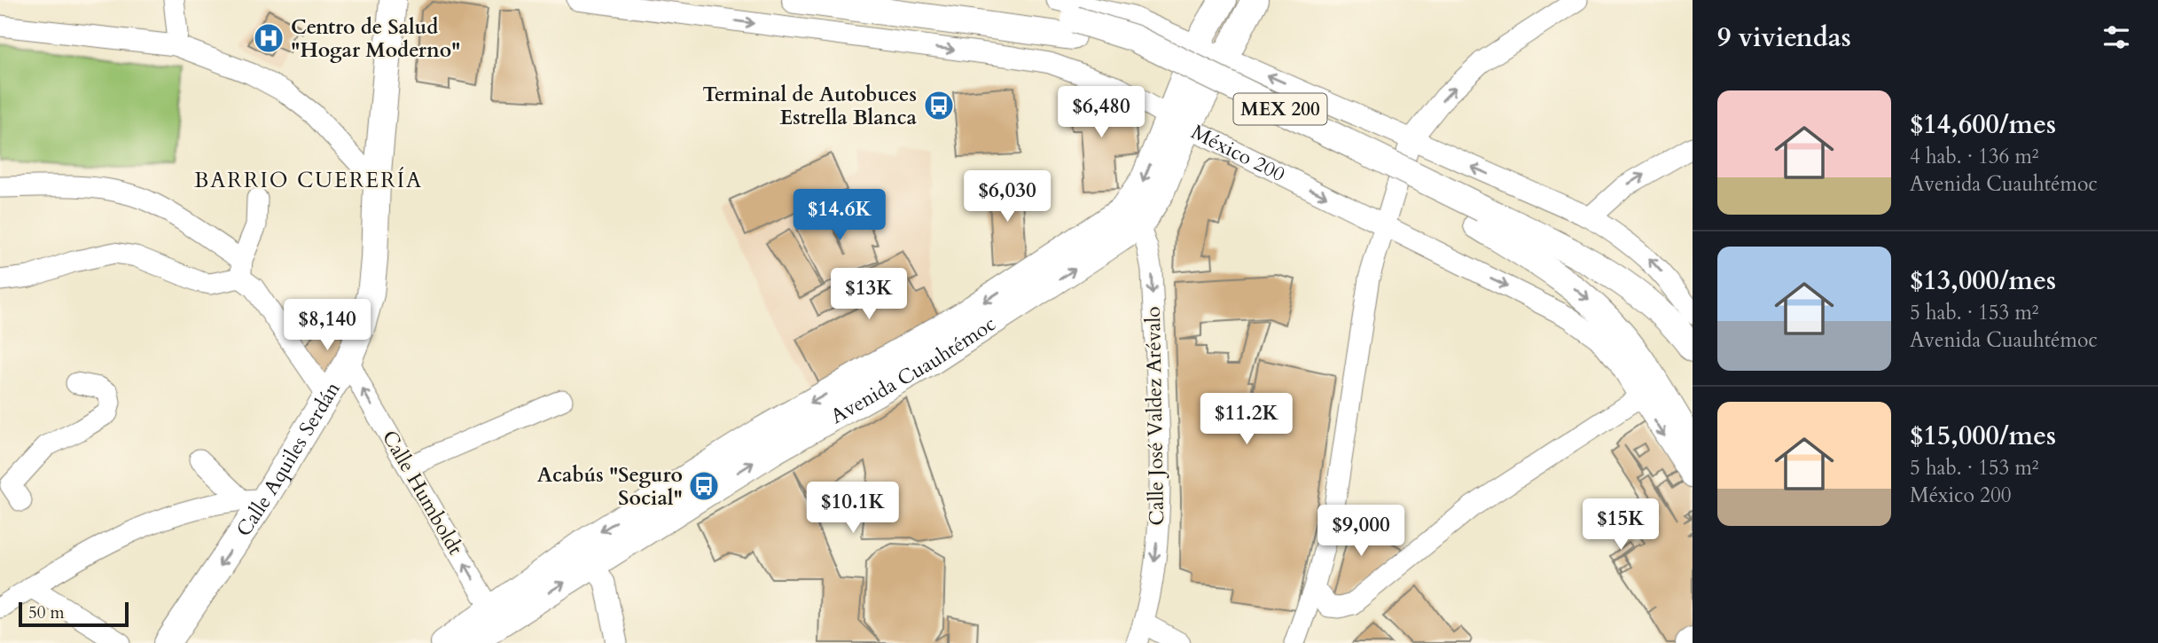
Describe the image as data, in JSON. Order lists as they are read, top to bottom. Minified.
{"streets":{"main road":["MEX 200","Avenida Cuauhtémoc","Calle Aquiles Serdán"],"street":["México 200","Calle José Valdez Arévalo","Calle Humboldt"]},"crossings":[["México 200","Avenida Cuauhtémoc"],["Avenida Cuauhtémoc","Calle José Valdez Arévalo"],["Avenida Cuauhtémoc","Calle Humboldt"],["Calle Aquiles Serdán","Calle Humboldt"]],"districts":["BARRIO CUERERÍA"],"places":{"hospital":["Centro de Salud \"Hogar Moderno\""],"bus stop":["Terminal de Autobuces Estrella Blanca","Acabús \"Seguro Social\""]},"scale_bar":"50 m","page":{"heading":"9 viviendas","list":[{"name":"$14,600/mes","note":"4 hab. · 136 m² · Avenida Cuauhtémoc"},{"name":"$13,000/mes","note":"5 hab. · 153 m² · Avenida Cuauhtémoc"},{"name":"$15,000/mes","note":"5 hab. · 153 m² · México 200"}],"price":["$6,480","$6,030","$14.6K","$13K","$8,140","$11.2K","$10.1K","$15K","$9,000"],"scale":"50 m"}}
